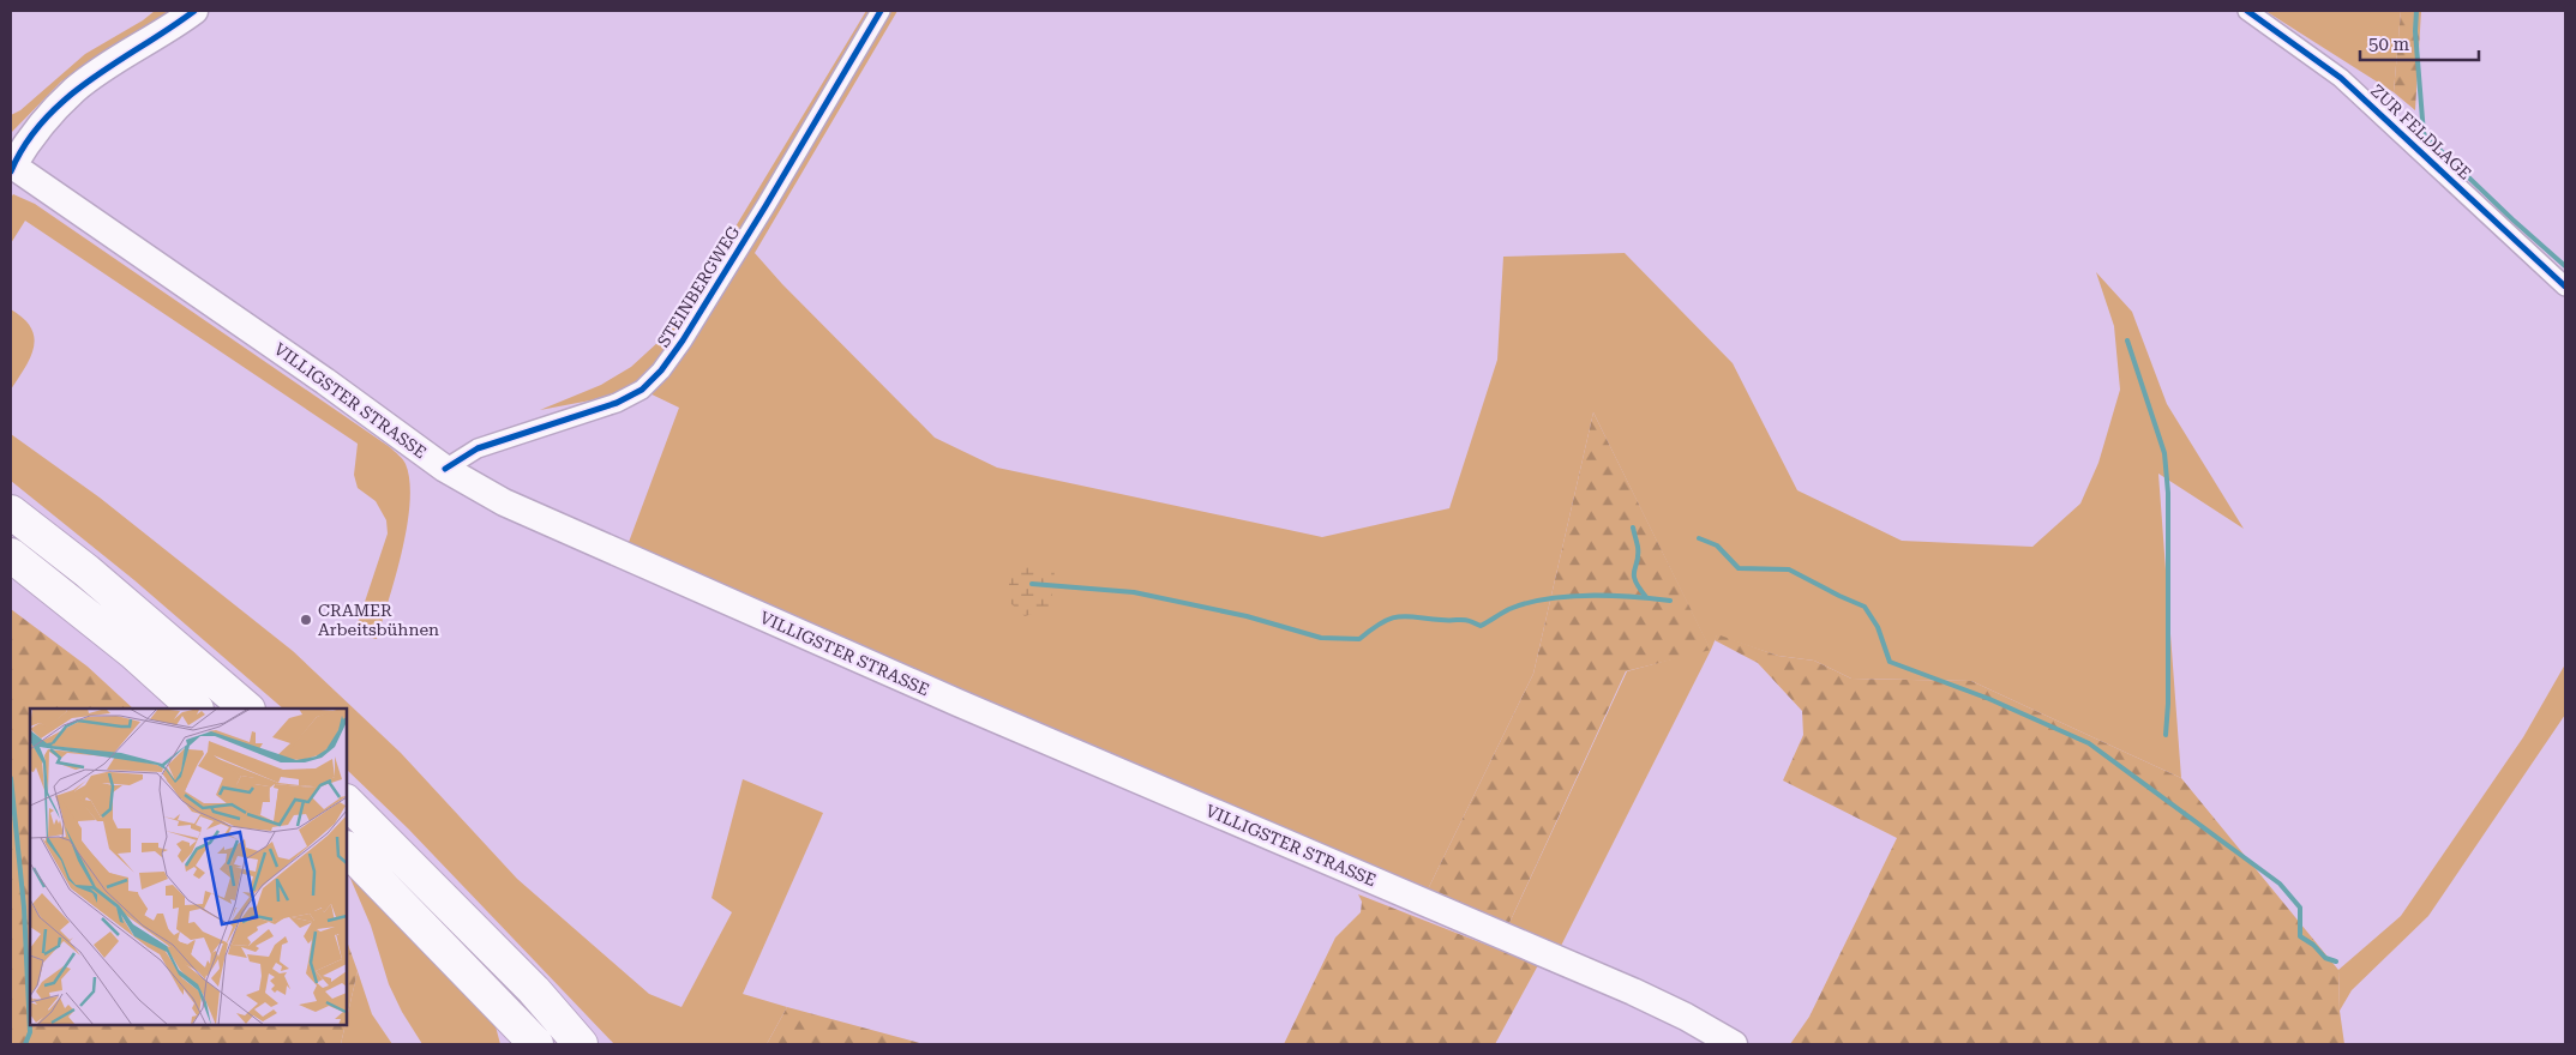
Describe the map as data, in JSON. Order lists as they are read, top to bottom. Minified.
{"streets":{"main road":["VILLIGSTER STRASSE"],"street":["ZUR FELDLAGE","STEINBERGWEG"]},"crossings":[["STEINBERGWEG","VILLIGSTER STRASSE"]],"places":["CRAMER Arbeitsbühnen"],"scale_bar":"50 m"}
